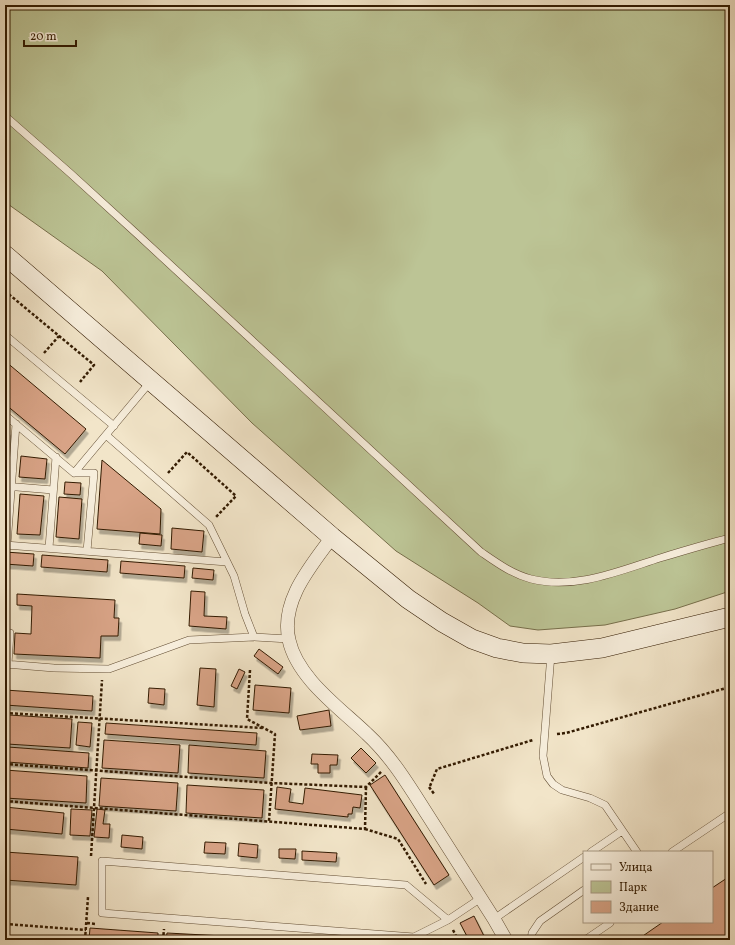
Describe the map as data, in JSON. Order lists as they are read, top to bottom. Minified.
{"legend":["Улица","Парк","Здание"],"scale_bar":"20 m"}
